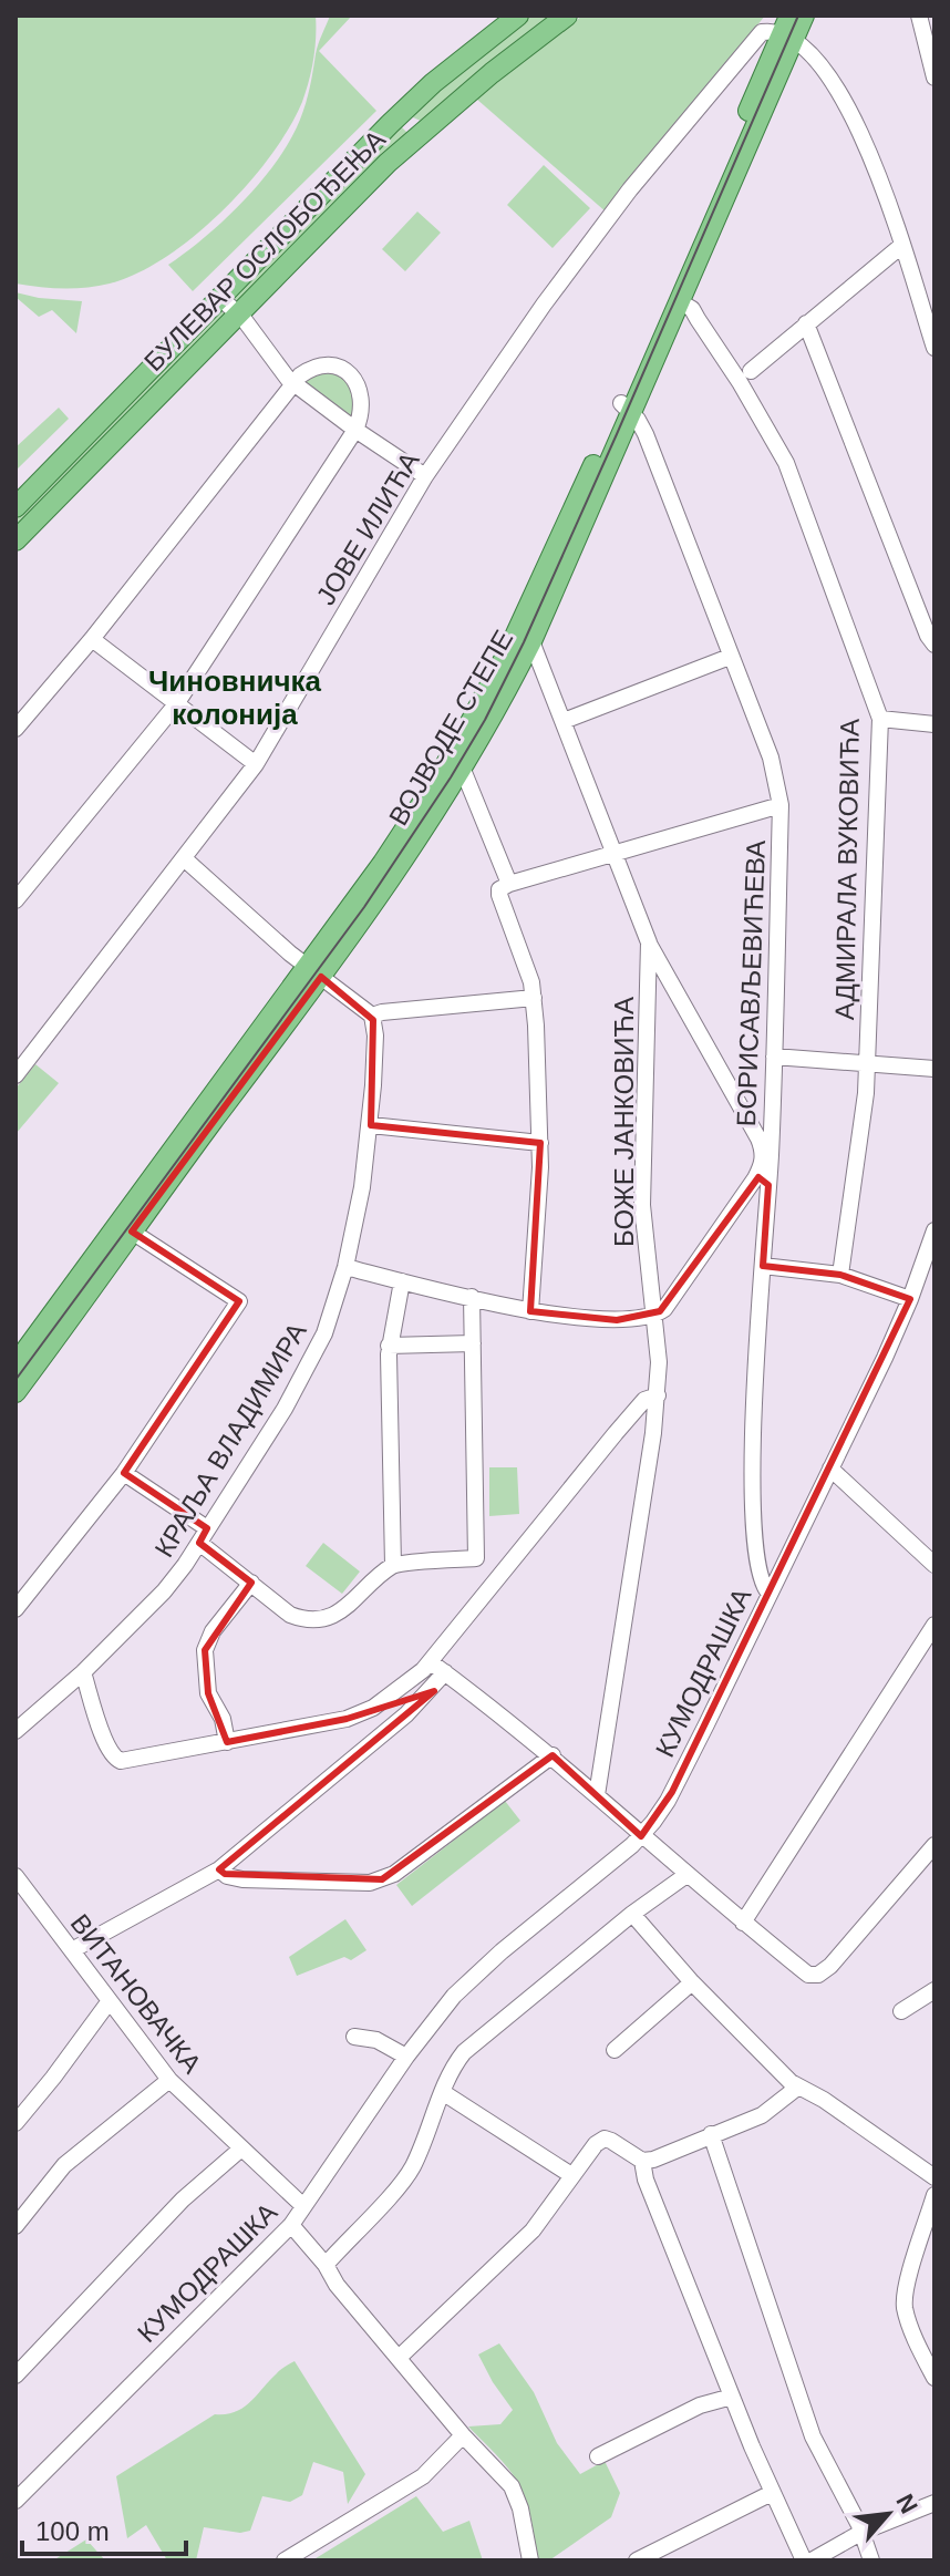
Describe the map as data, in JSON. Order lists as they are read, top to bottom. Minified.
{"streets":{"main road":["БУЛЕВАР ОСЛОБОЂЕЊА","ВОЈВОДЕ СТЕПЕ"],"street":["ЈОВЕ ИЛИЋА","АДМИРАЛА ВУКОВИЋА","БОРИСАВЉЕВИЋЕВА","БОЖЕ ЈАНКОВИЋА","КРАЉА ВЛАДИМИРА","КУМОДРАШКА","ВИТАНОВАЧКА"]},"crossings":[["ЈОВЕ ИЛИЋА","ВОЈВОДЕ СТЕПЕ"],["ВОЈВОДЕ СТЕПЕ","АДМИРАЛА ВУКОВИЋА"],["ВОЈВОДЕ СТЕПЕ","БОРИСАВЉЕВИЋЕВА"],["ВОЈВОДЕ СТЕПЕ","БОЖЕ ЈАНКОВИЋА"],["КУМОДРАШКА","ВИТАНОВАЧКА"]],"districts":["Чиновничка колонија"],"scale_bar":"100 m","north":"top right"}
